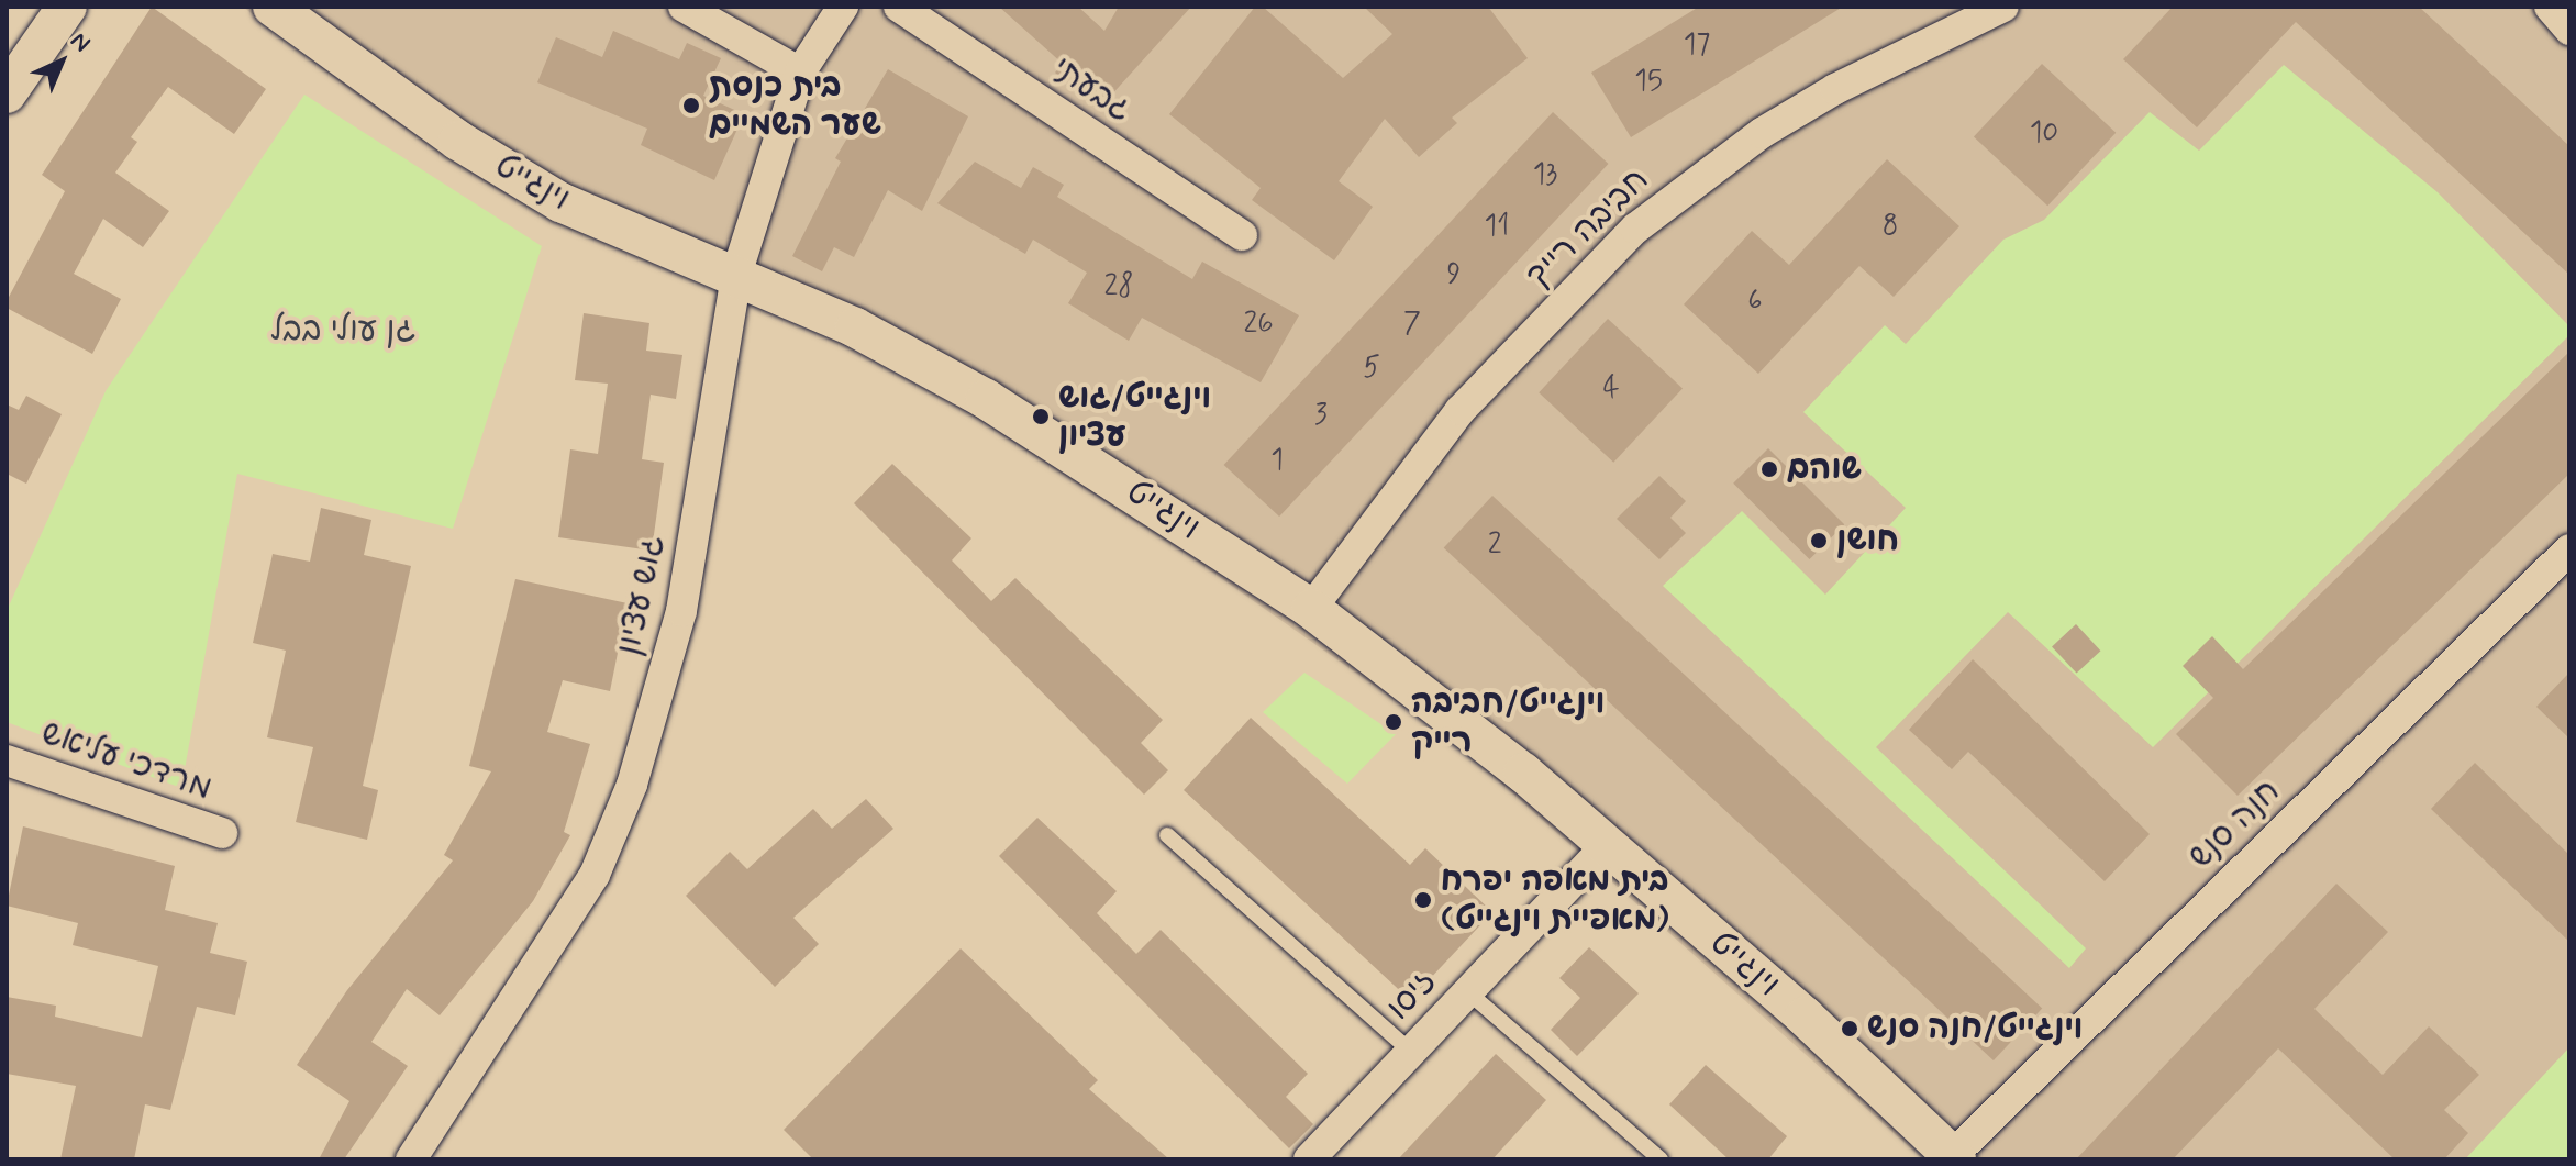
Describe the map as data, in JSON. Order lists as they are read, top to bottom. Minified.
{"streets":{"street":["גבעתי","וינגייט","חביבה רייך","גוש עציון","מרדכי עליאש","חנה סנש","זיסו"]},"crossings":[["וינגייט","חביבה רייך"],["וינגייט","גוש עציון"],["וינגייט","חנה סנש"],["וינגייט","זיסו"]],"parks":["גן עולי בבל"],"places":["בית כנסת שער השמיים","וינגייט/גוש עציון","שוהם","חושן","וינגייט/חביבה רייק","בית מאפה יפרח (מאפיית וינגייט)","וינגייט/חנה סנש"],"house_numbers":["17","15","10","13","11","8","9","28","6","26","7","5","4","3","1","2"],"north":"top right"}
